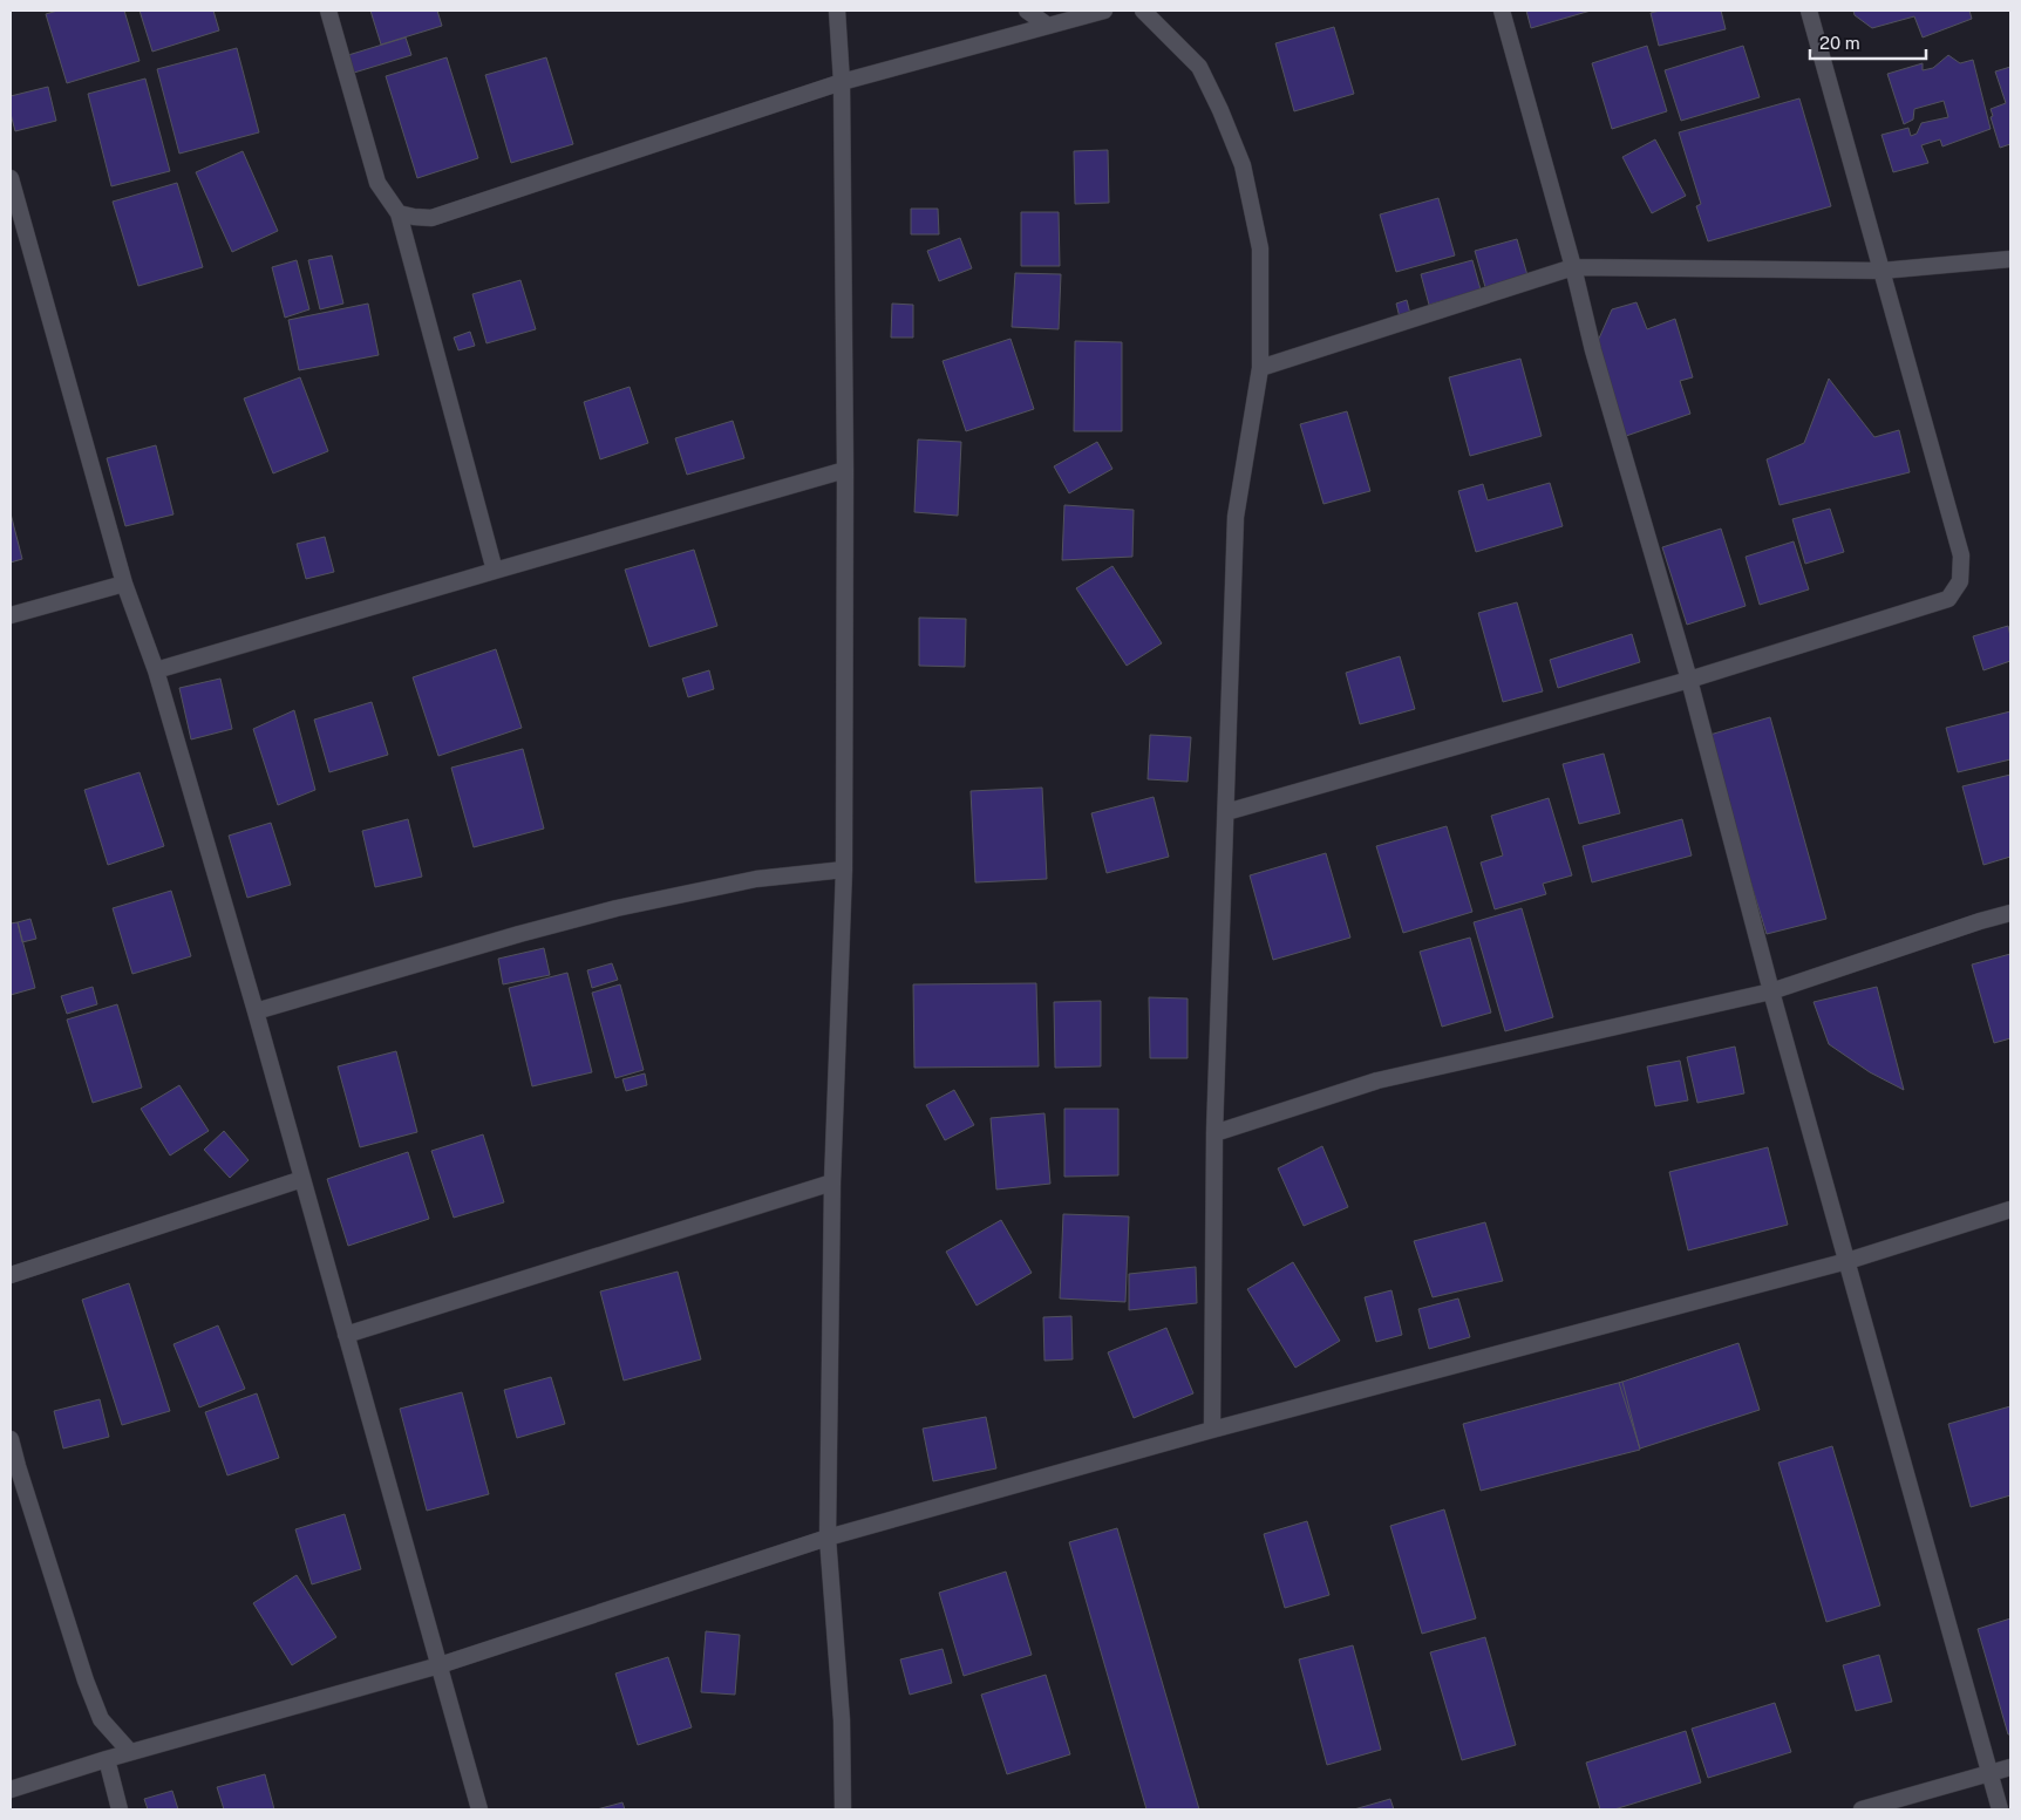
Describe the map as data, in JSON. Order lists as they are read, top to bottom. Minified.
{"scale_bar":"20 m"}
